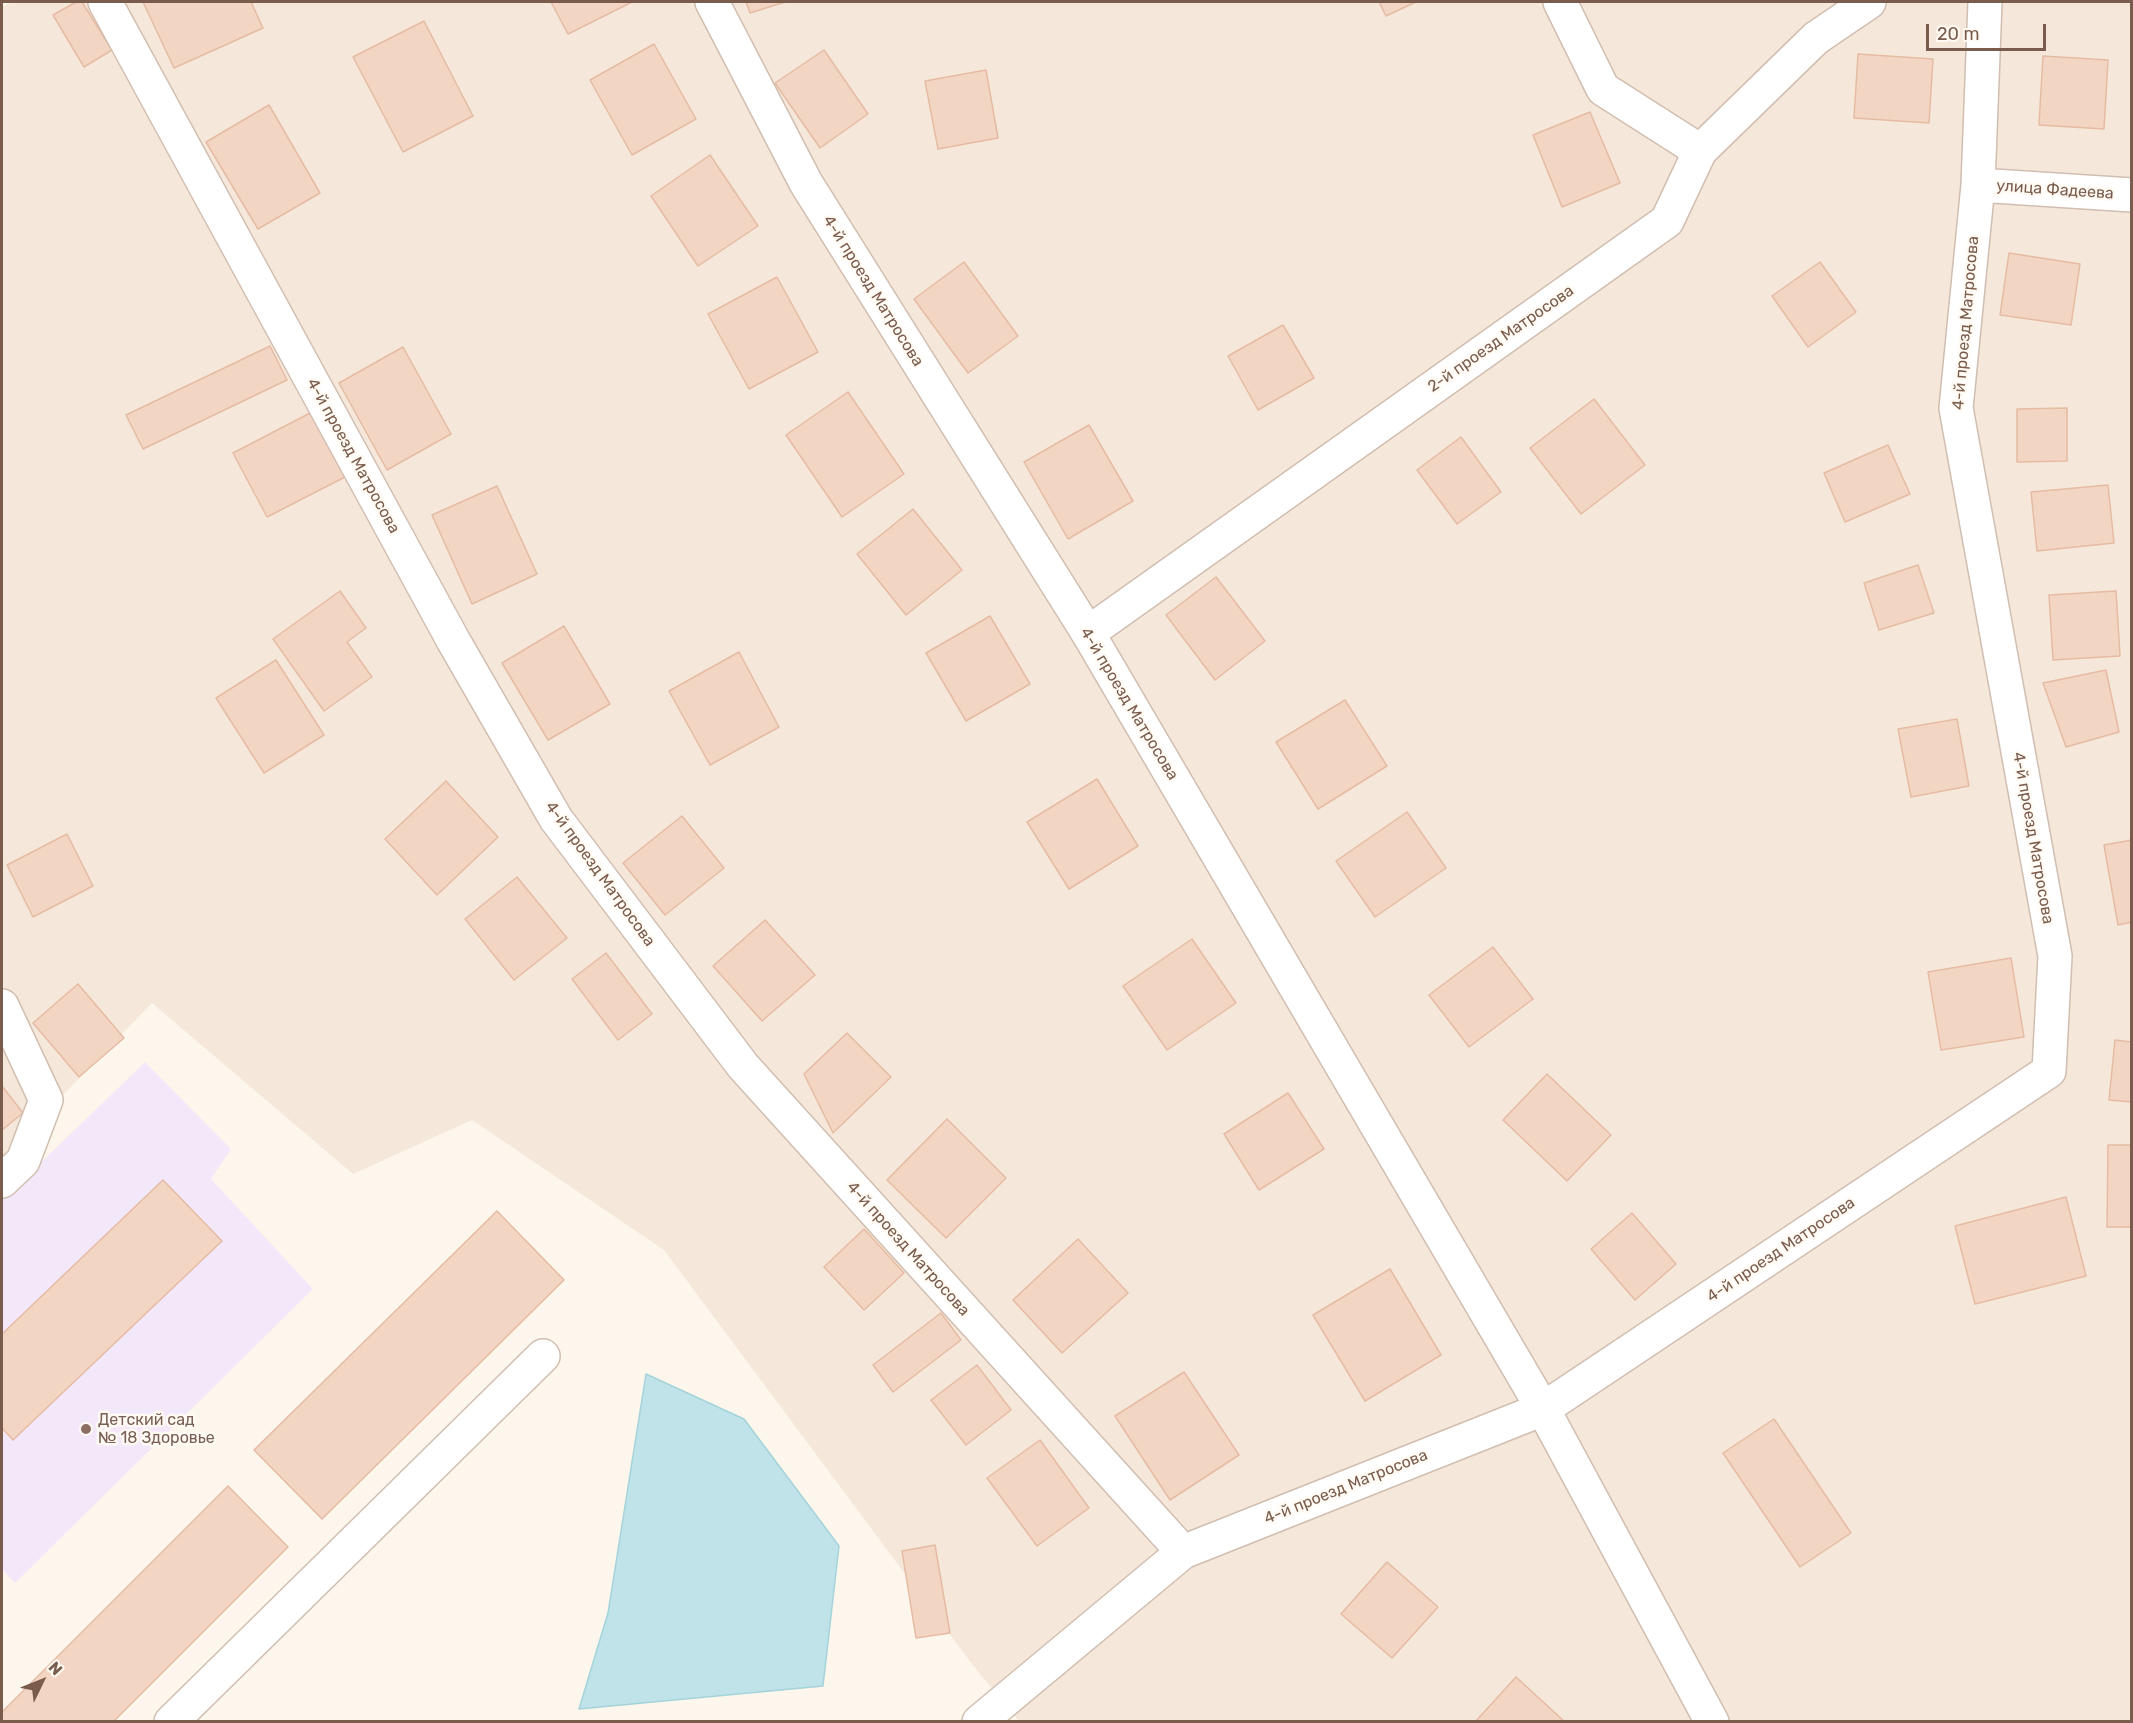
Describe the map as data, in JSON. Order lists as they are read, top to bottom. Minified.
{"streets":{"street":["улица Фадеева","4-й проезд Матросова","2-й проезд Матросова"]},"crossings":[["улица Фадеева","4-й проезд Матросова"],["4-й проезд Матросова","2-й проезд Матросова"]],"places":["Детский сад № 18 Здоровье"],"scale_bar":"20 m","north":"top right"}
